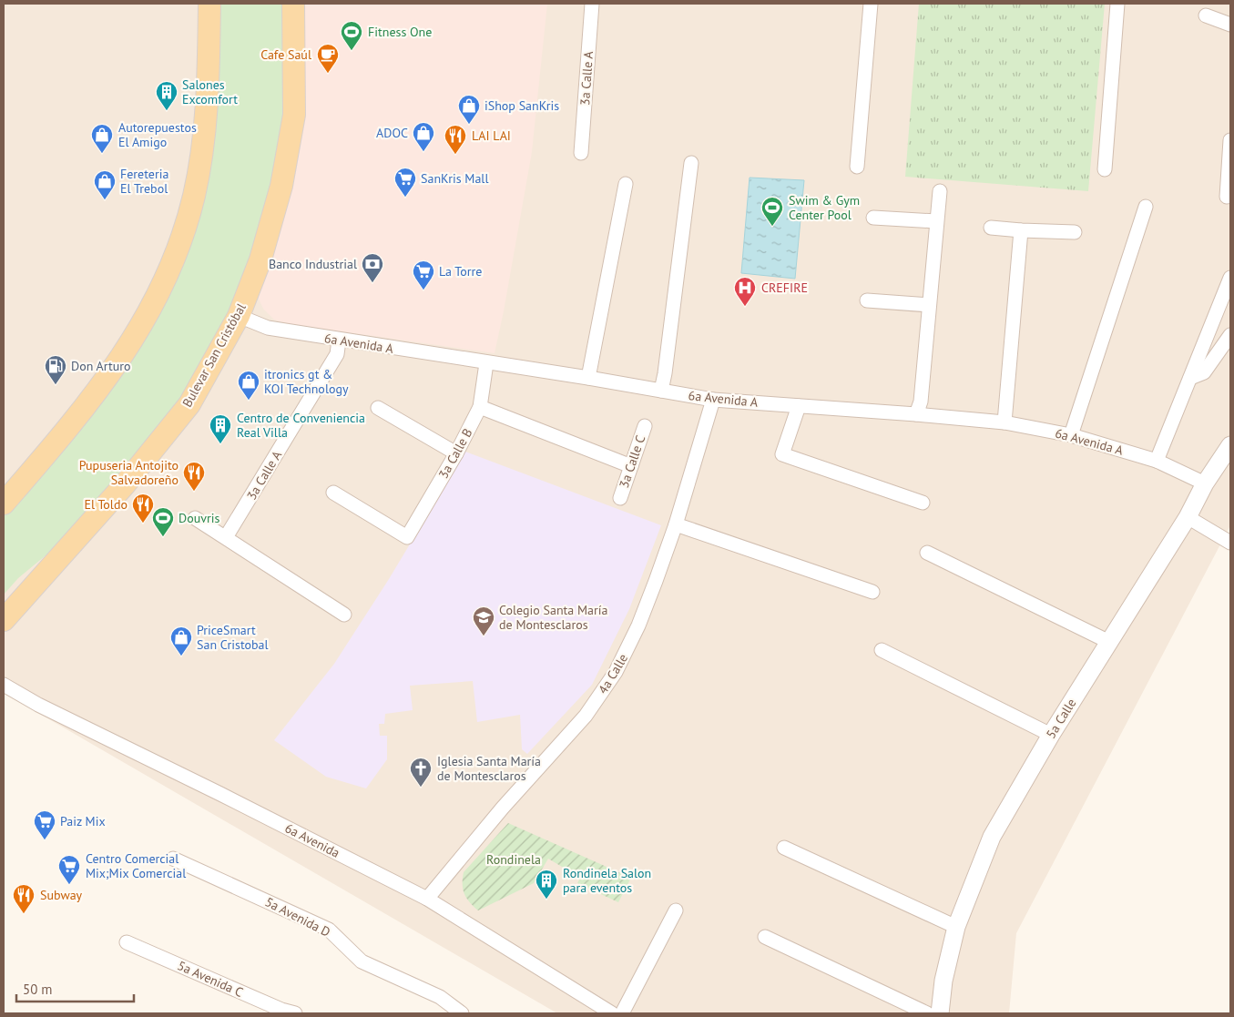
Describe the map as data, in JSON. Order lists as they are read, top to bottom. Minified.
{"streets":{"main road":["Bulevar San Cristóbal"],"street":["3a Calle A","6a Avenida A","3a Calle B","3a Calle C","4a Calle","5a Calle","6a Avenida","5a Avenida D","5a Avenida C"]},"crossings":[["3a Calle A","6a Avenida A"],["6a Avenida A","Bulevar San Cristóbal"],["6a Avenida A","3a Calle B"],["6a Avenida A","4a Calle"],["6a Avenida A","5a Calle"],["4a Calle","6a Avenida"]],"parks":["Rondinela"],"places":{"sports":["Fitness One","Swim & Gym Center Pool","Douvris"],"cafe":["Cafe Saúl"],"building":["Salones Excomfort","Centro de Conveniencia Real Villa","Rondinela Salon para eventos"],"shop":["iShop SanKris","ADOC","Autorepuestos El Amigo","Fereteria El Trebol","itronics gt & KOI Technology","PriceSmart San Cristobal"],"restaurant":["LAI LAI","Pupuseria Antojito Salvadoreño","El Toldo","Subway"],"supermarket":["SanKris Mall","La Torre","Paiz Mix","Centro Comercial Mix;Mix Comercial"],"bank":["Banco Industrial"],"hospital":["CREFIRE"],"fuel station":["Don Arturo"],"school or university":["Colegio Santa María de Montesclaros"],"church":["Iglesia Santa María de Montesclaros"]},"scale_bar":"50 m"}
